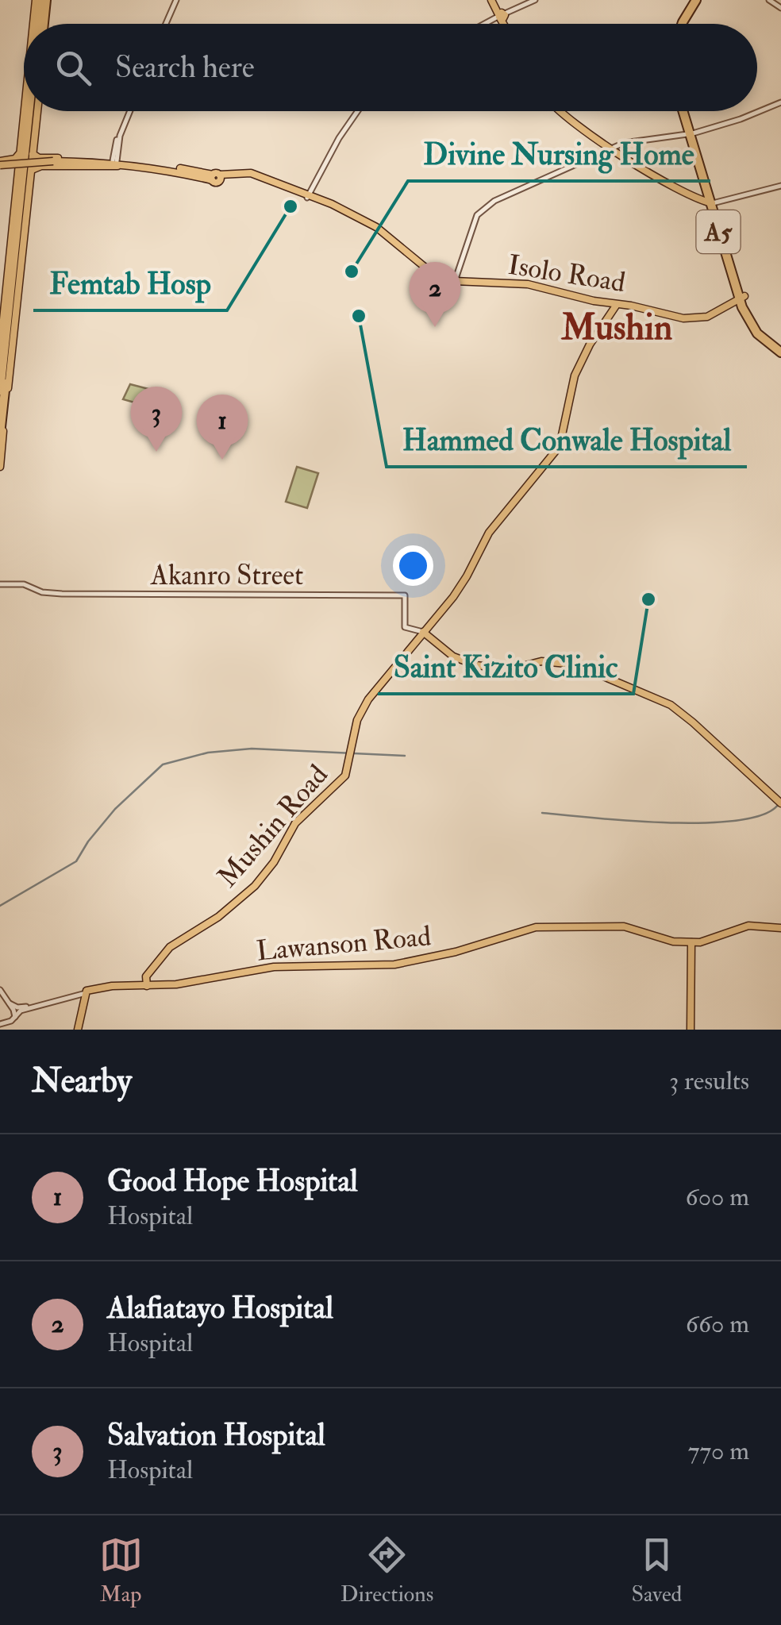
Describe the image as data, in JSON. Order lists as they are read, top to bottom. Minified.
{"streets":{"highway":["A5"],"main road":["Isolo Road","Mushin Road","Lawanson Road"],"street":["Akanro Street"]},"crossings":[["A5","Isolo Road"],["Isolo Road","Mushin Road"],["Akanro Street","Mushin Road"]],"districts":["Mushin"],"places":["Femtab Hosp","Divine Nursing Home","Hammed Conwale Hospital","Saint Kizito Clinic"],"page":{"search":"Search here","pins":["2","3","1"],"heading":["Nearby","3 results"],"list":[{"mark":"1","name":"Good Hope Hospital","note":"Hospital","value":"600 m"},{"mark":"2","name":"Alafiatayo Hospital","note":"Hospital","value":"660 m"},{"mark":"3","name":"Salvation Hospital","note":"Hospital","value":"770 m"}],"nav":["Map","Directions","Saved"]}}
